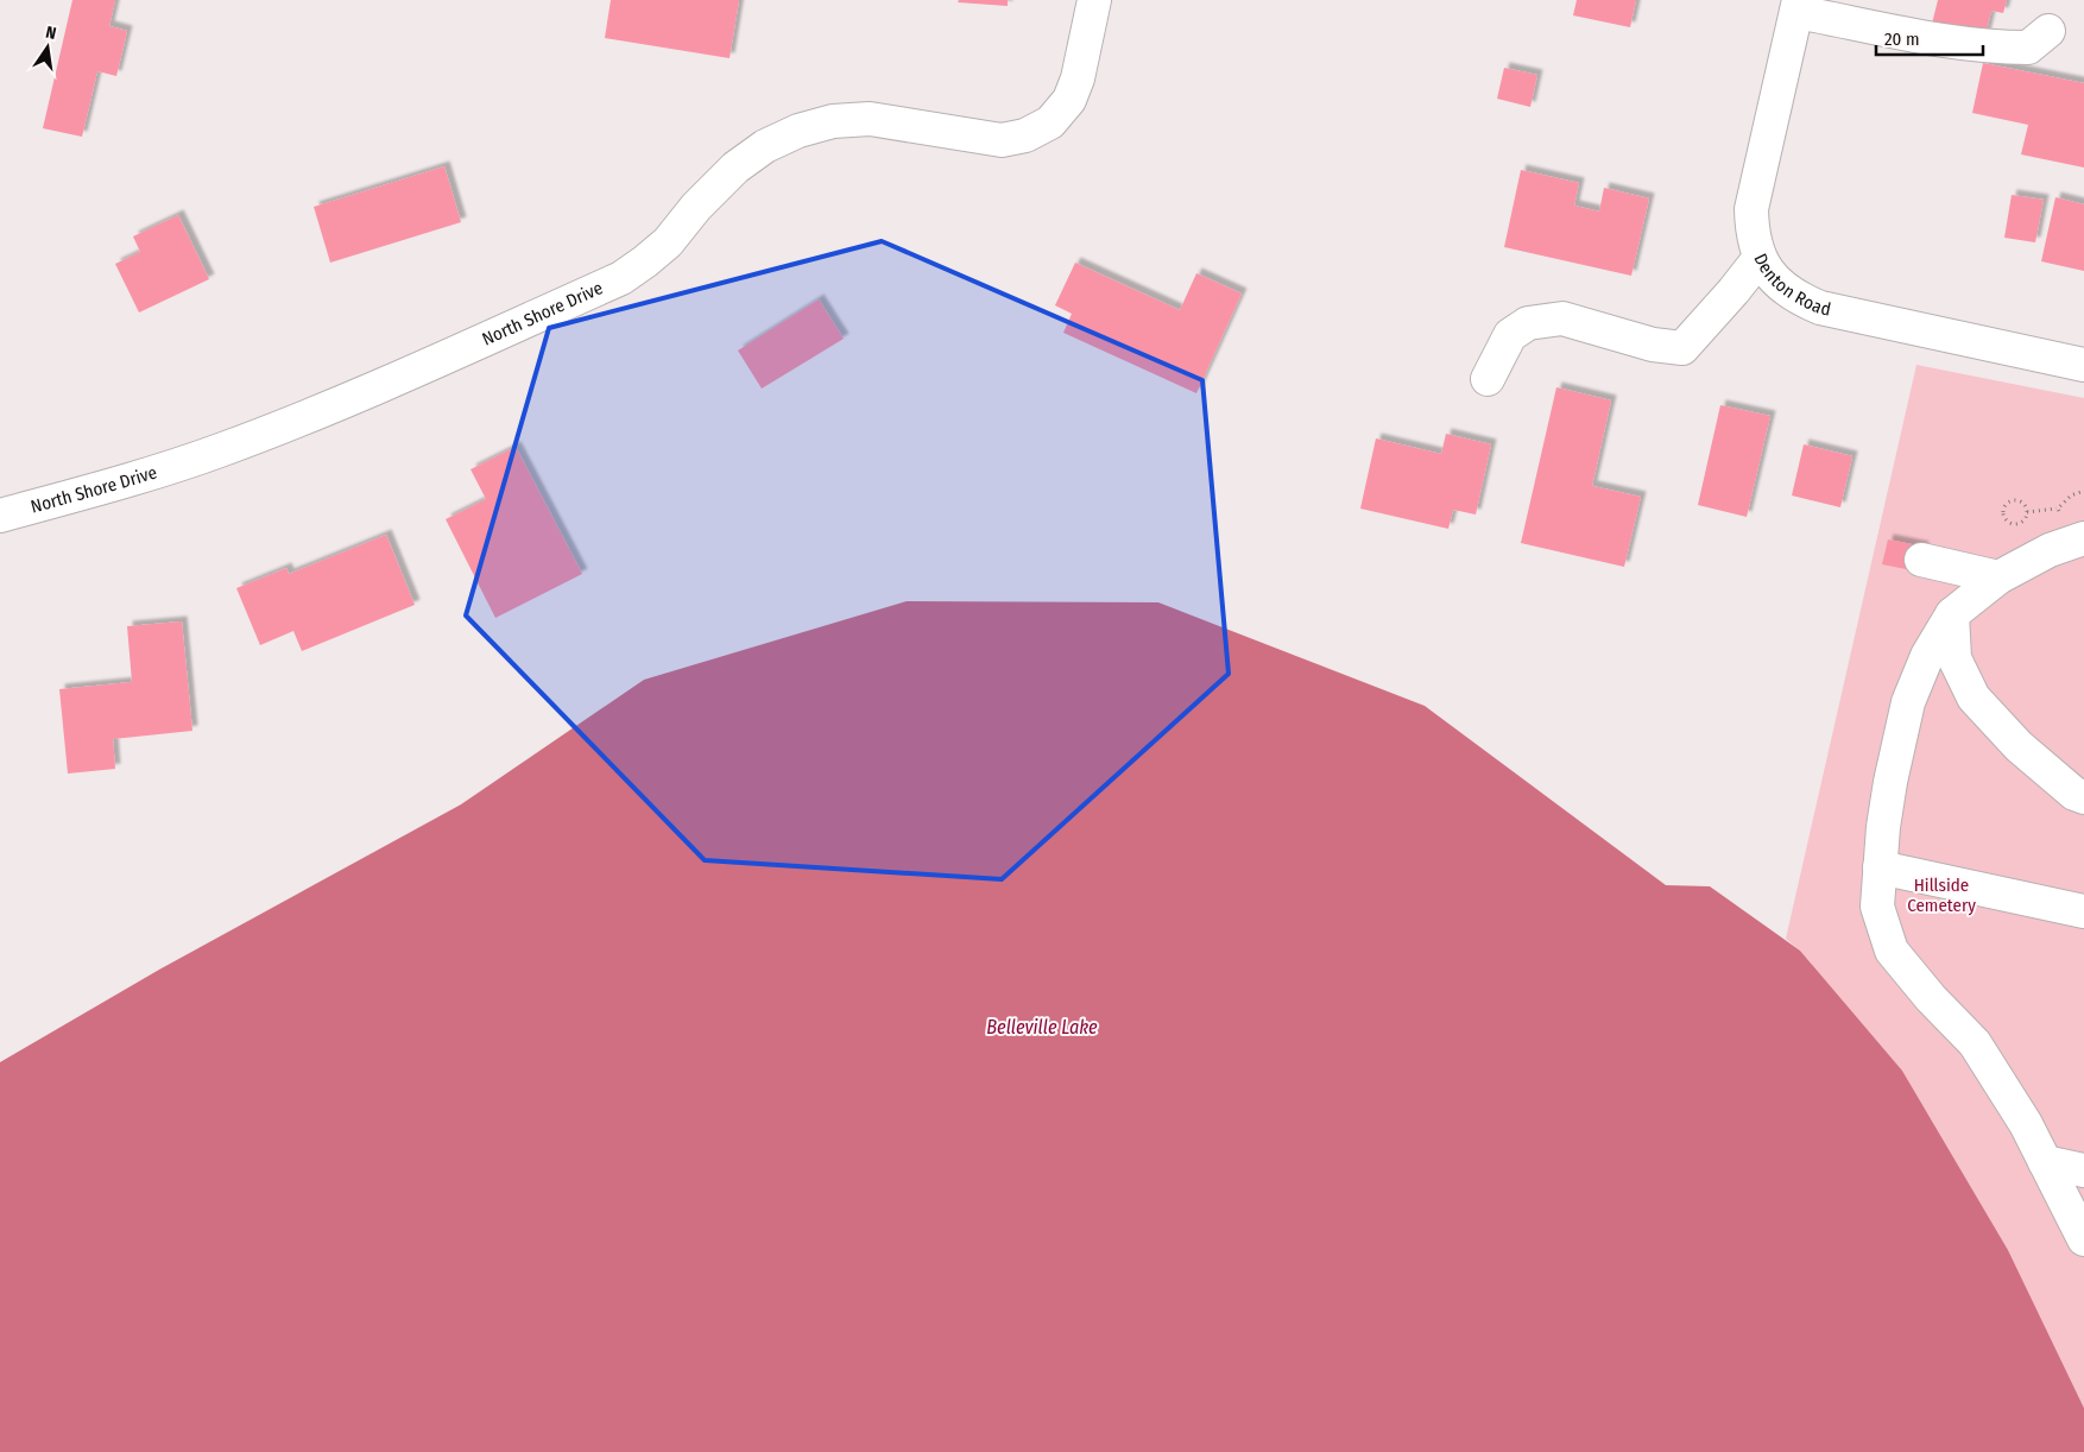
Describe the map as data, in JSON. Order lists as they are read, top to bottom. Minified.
{"streets":{"street":["Denton Road","North Shore Drive"]},"water":["Belleville Lake"],"parks":["Hillside Cemetery"],"scale_bar":"20 m","north":"top"}
